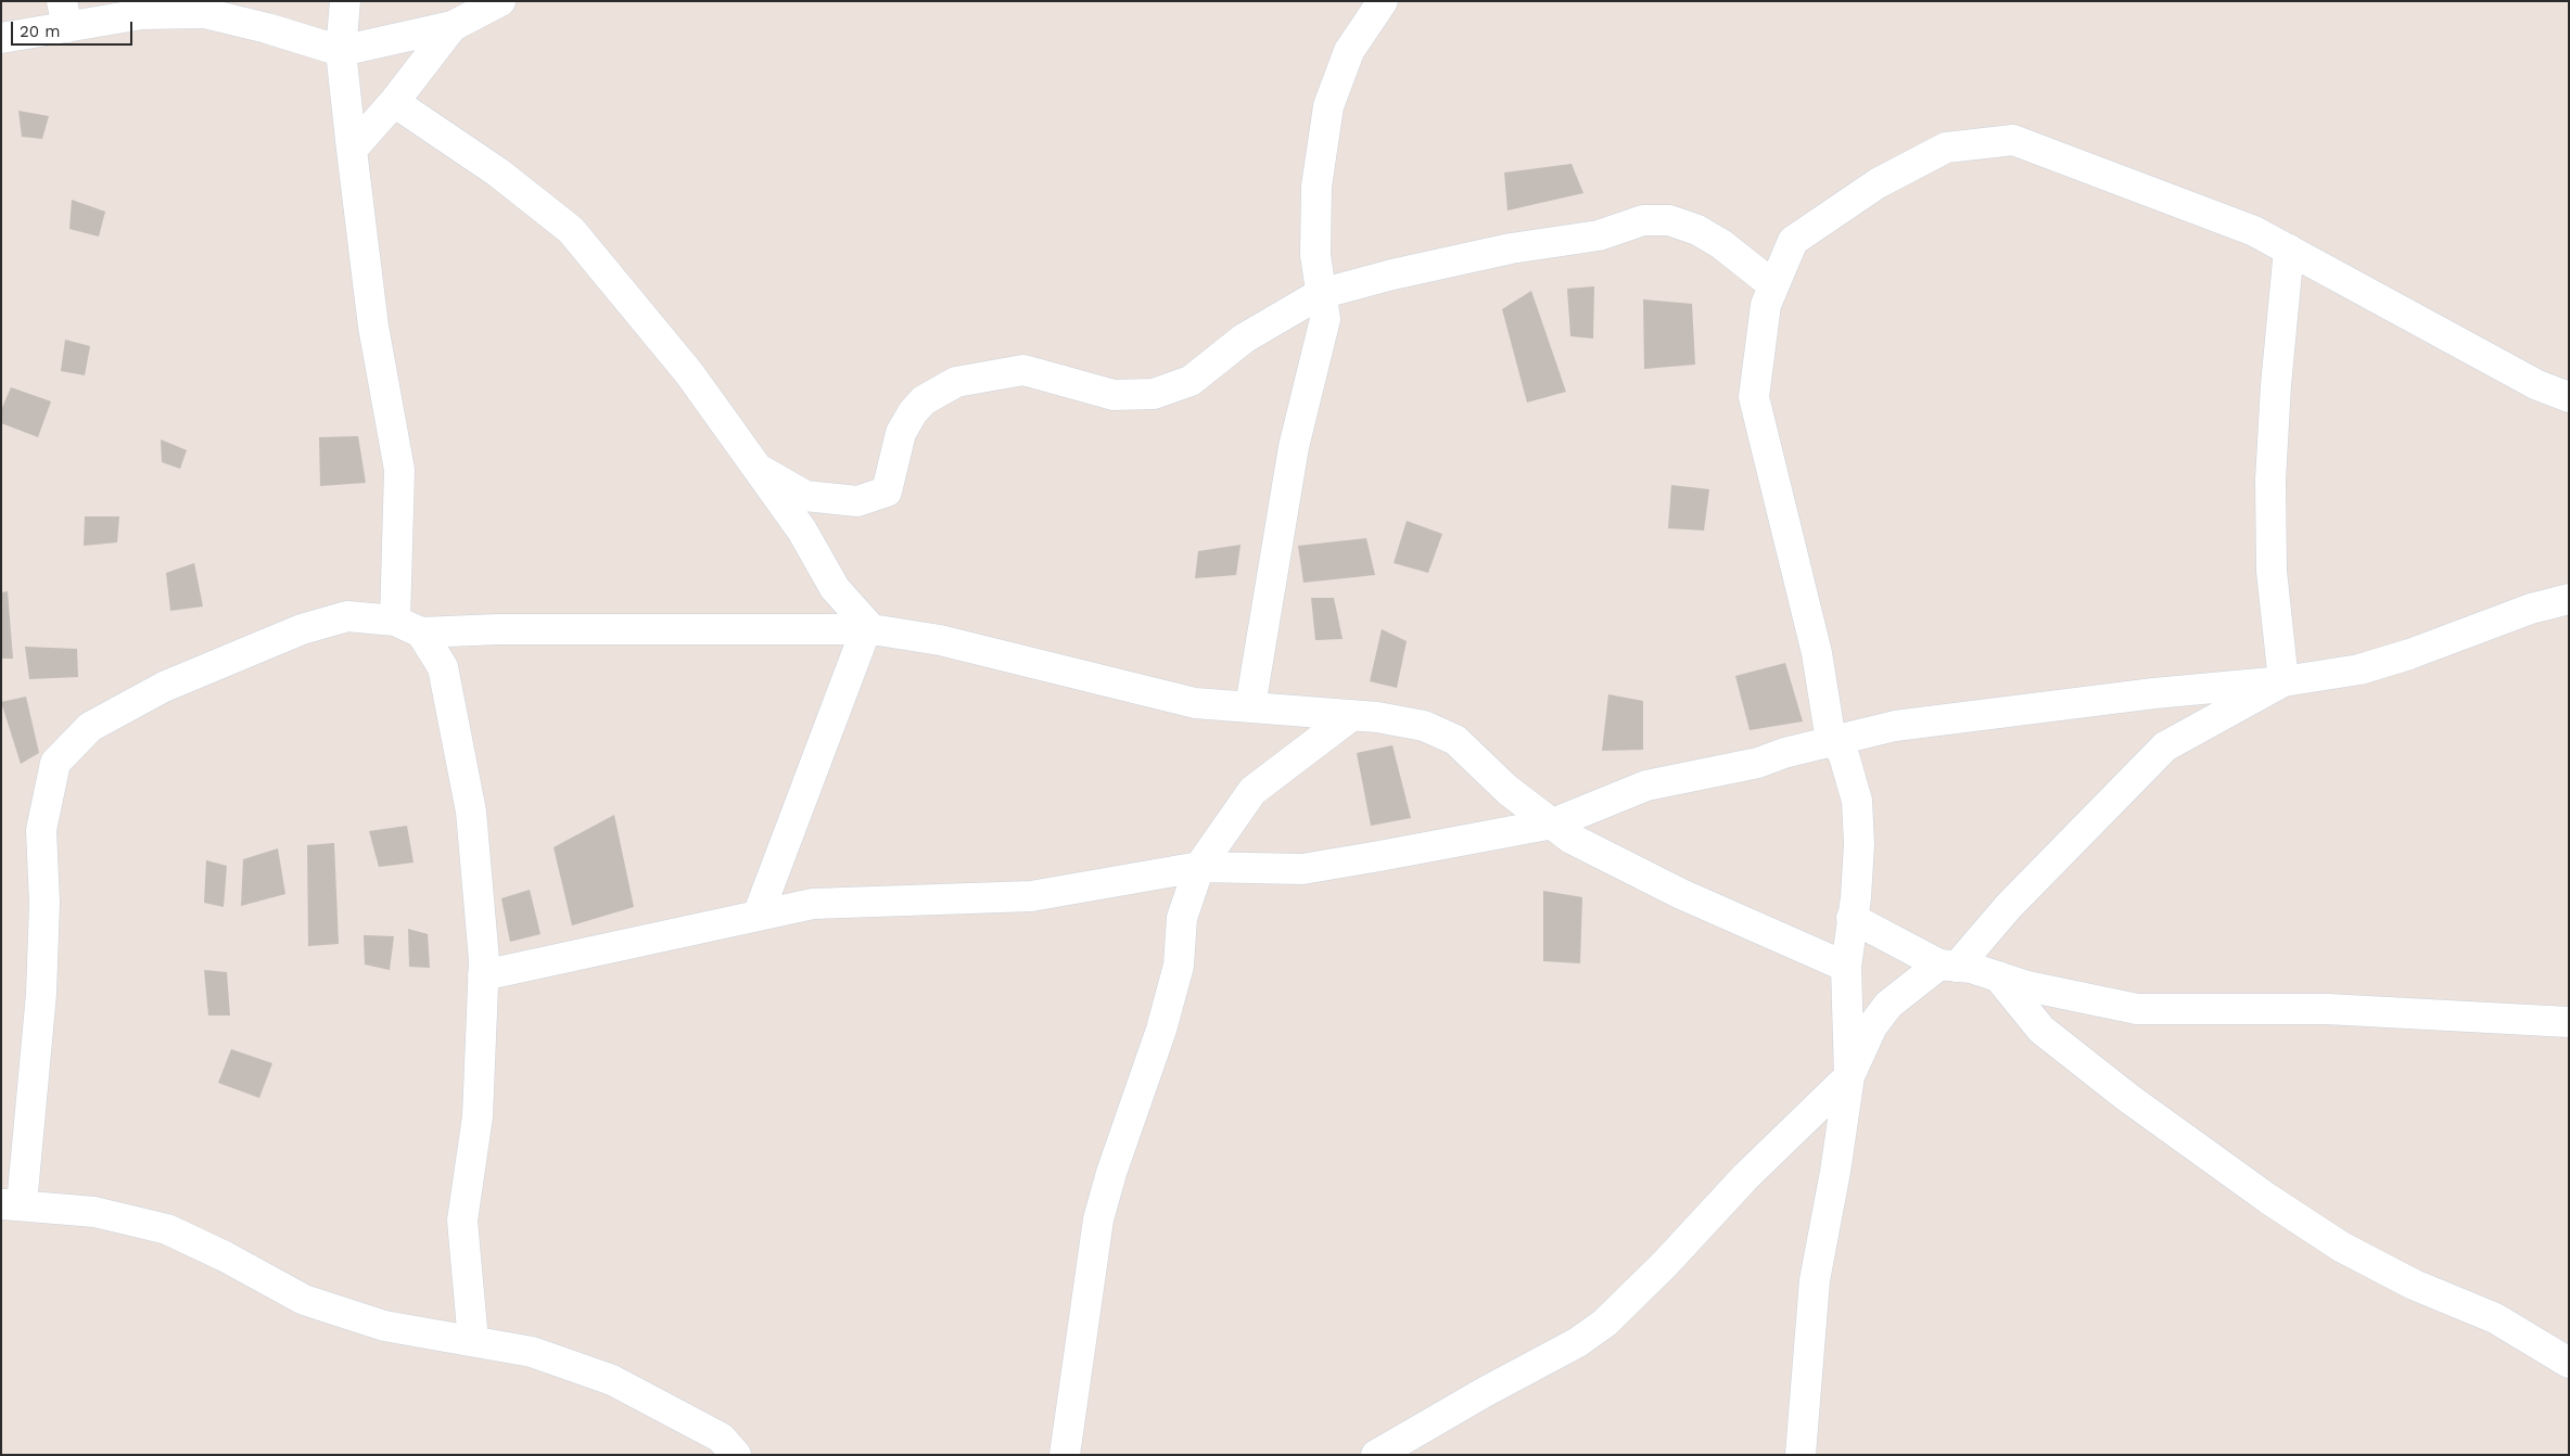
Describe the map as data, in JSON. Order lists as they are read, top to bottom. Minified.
{"scale_bar":"20 m"}
